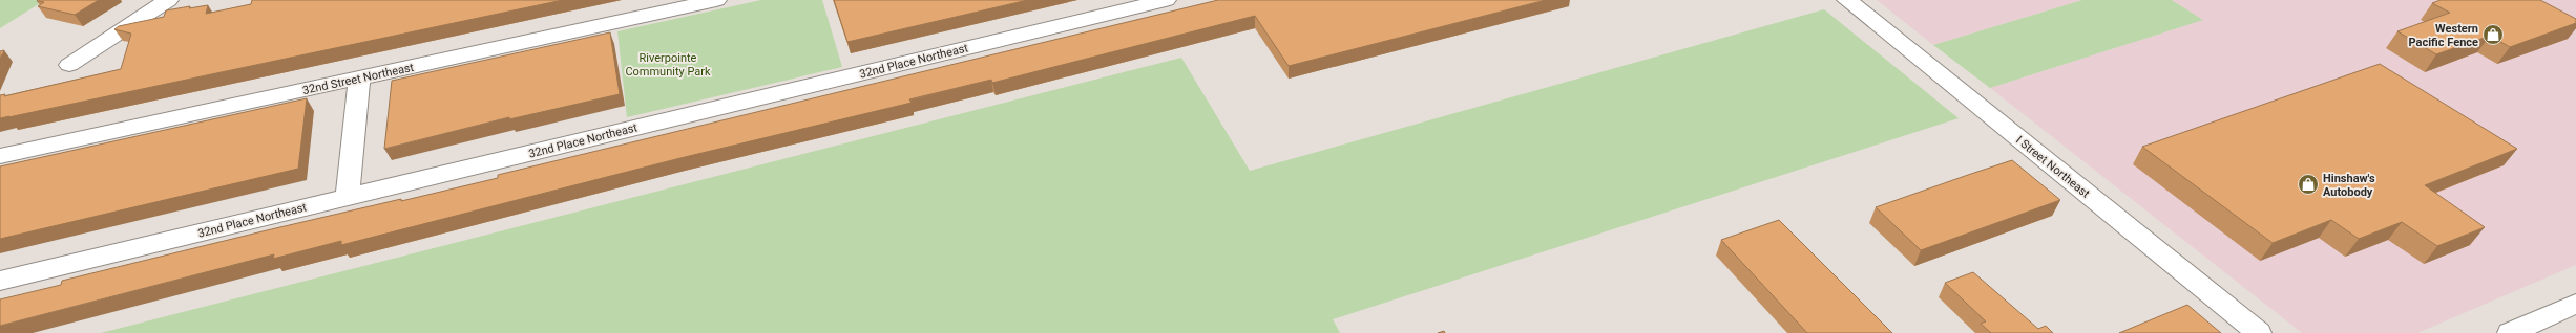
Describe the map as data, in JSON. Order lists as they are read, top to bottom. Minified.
{"streets":{"street":["32nd Place Northeast","32nd Street Northeast","I Street Northeast"]},"parks":["Riverpointe Community Park"],"places":{"shop":["Western Pacific Fence","Hinshaw's Autobody"]}}
